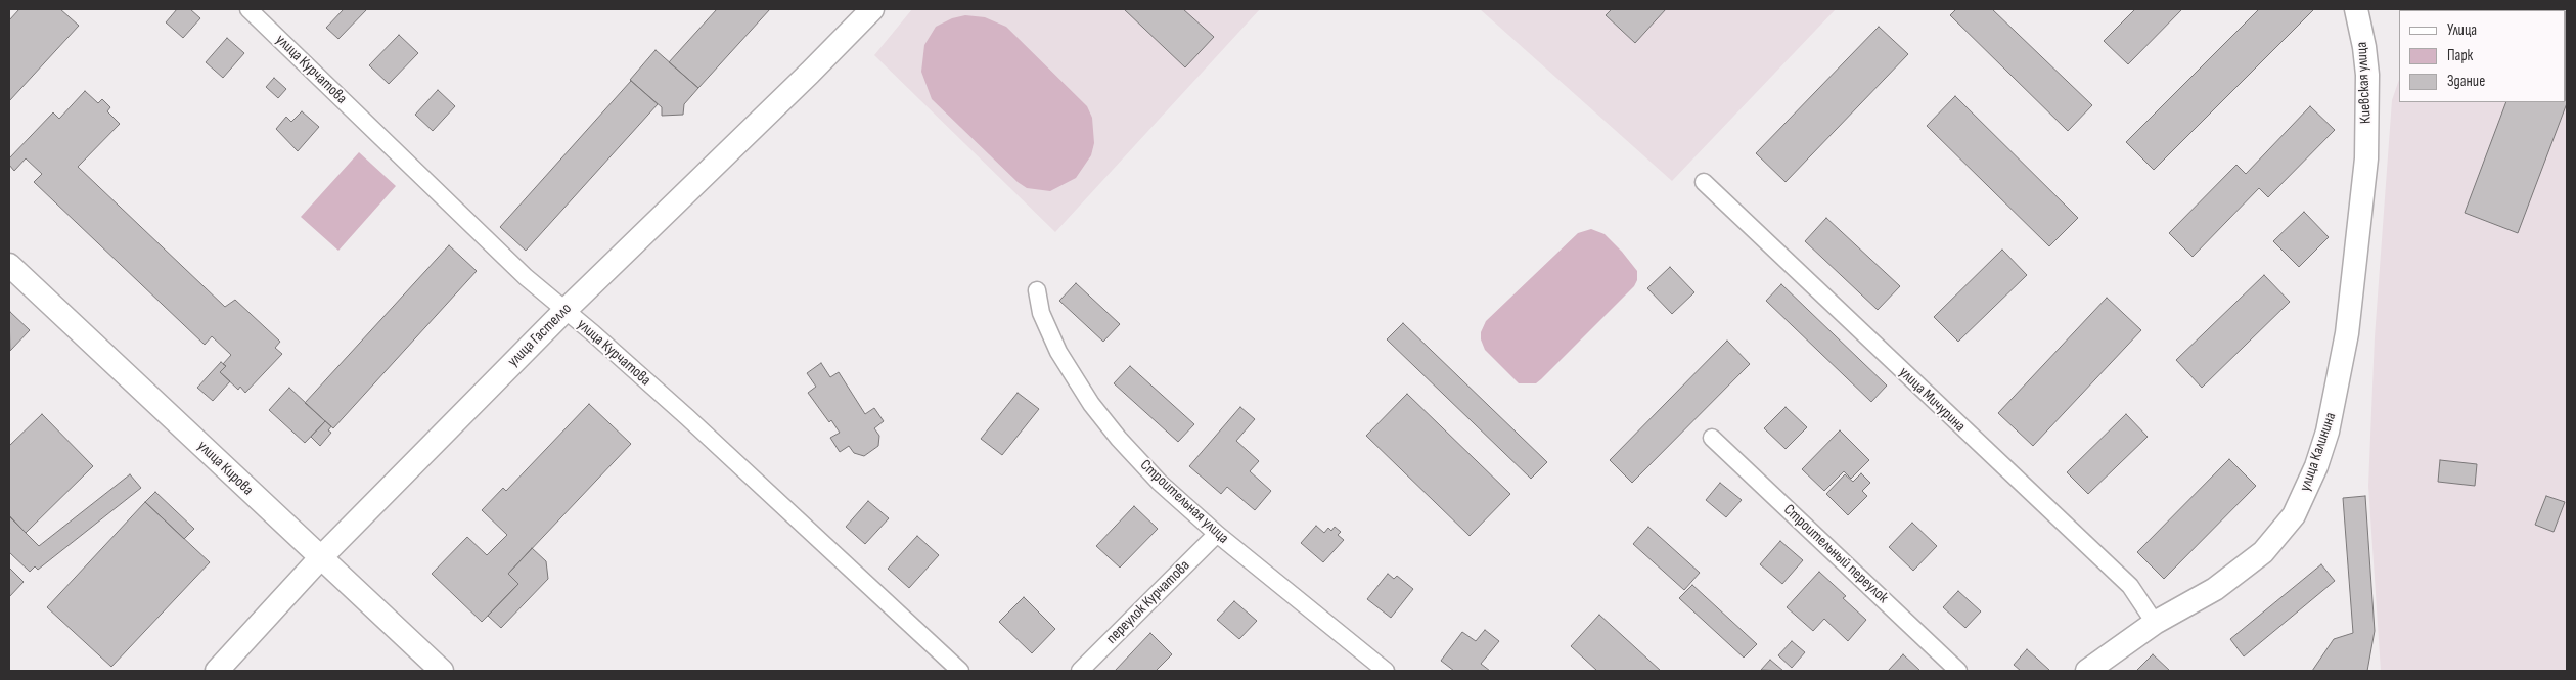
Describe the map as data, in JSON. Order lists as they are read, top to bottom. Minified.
{"streets":{"street":["улица Курчатова","Киевская улица","улица Гастелло","улица Мичурина","улица Калинина","улица Кирова","Строительная улица","Строительный переулок","переулок Курчатова"]},"crossings":[["улица Курчатова","улица Гастелло"],["Киевская улица","улица Калинина"],["улица Гастелло","улица Кирова"],["улица Мичурина","улица Калинина"],["Строительная улица","переулок Курчатова"]],"legend":["Улица","Парк","Здание"]}
